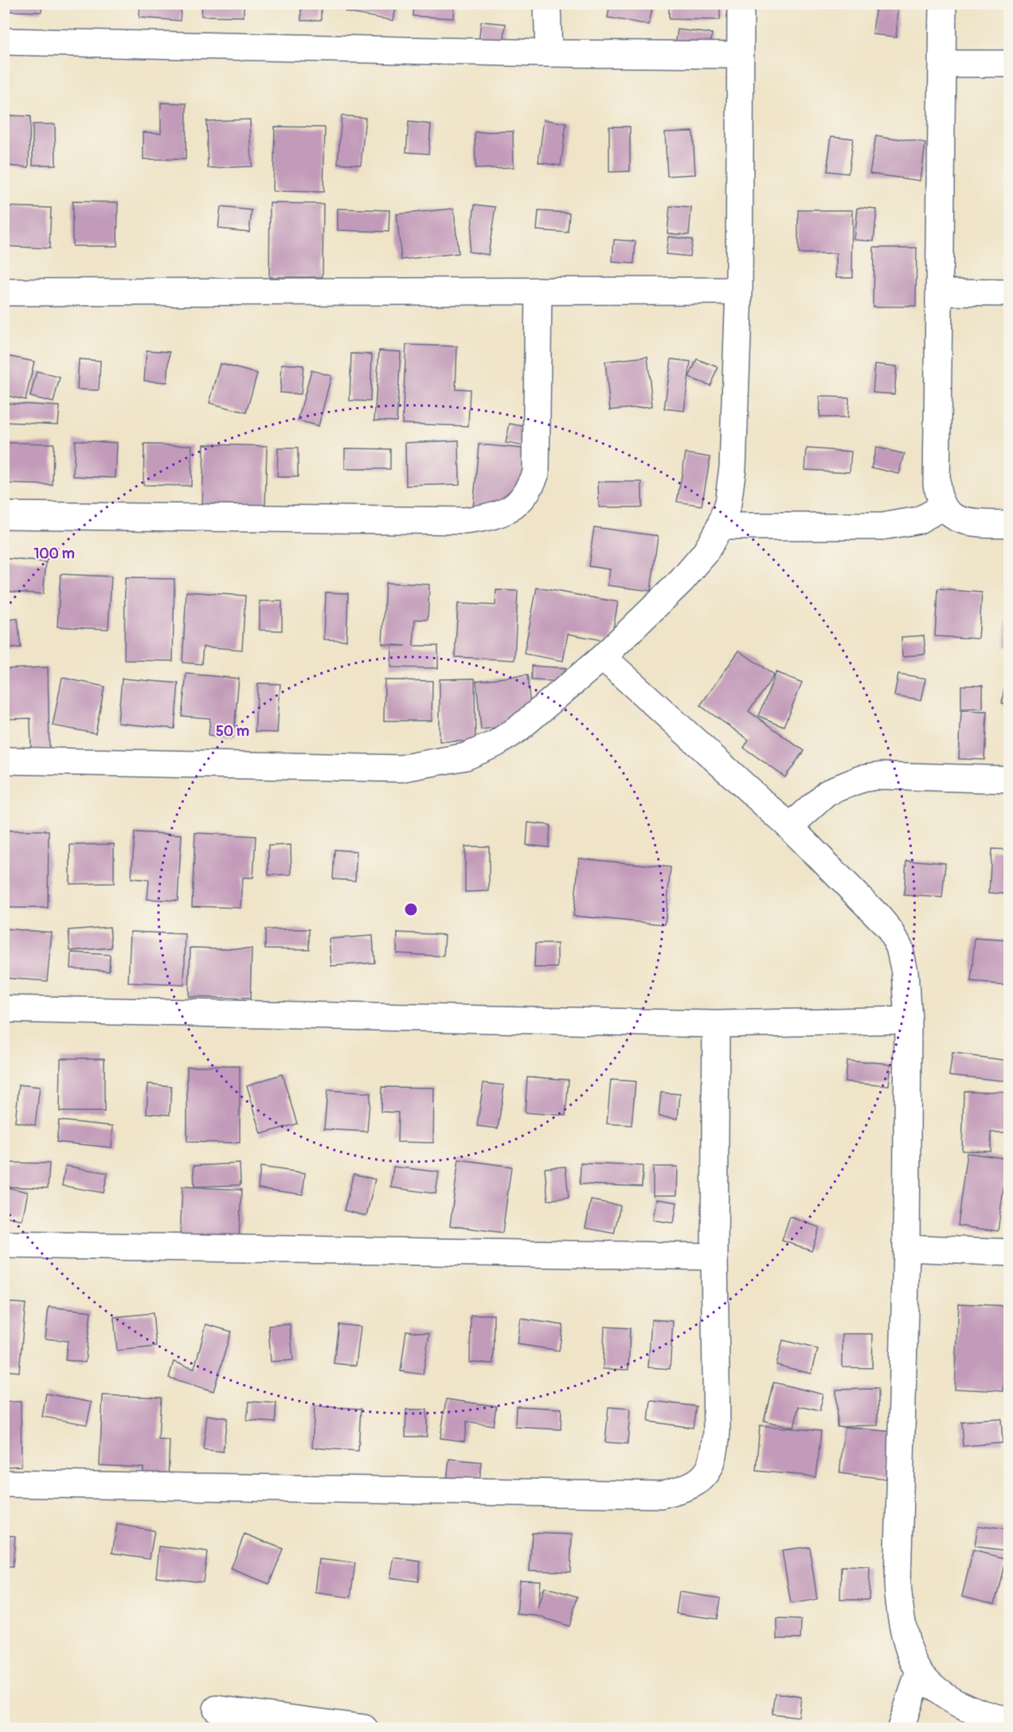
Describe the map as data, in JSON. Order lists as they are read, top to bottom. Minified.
{"rings":["100 m","50 m"]}
